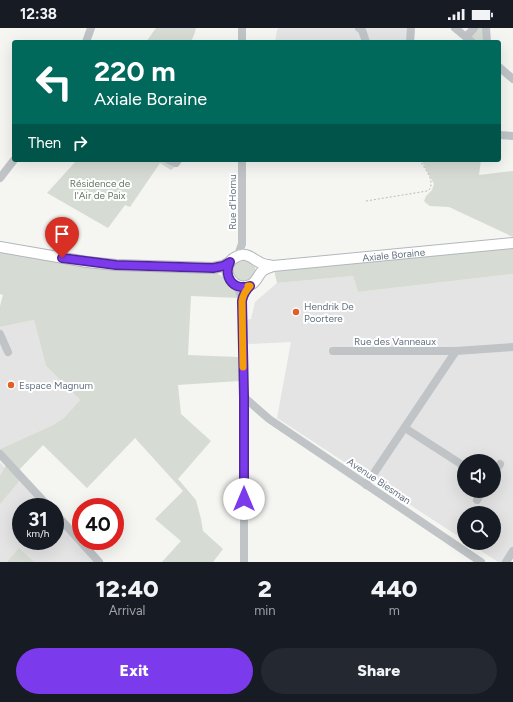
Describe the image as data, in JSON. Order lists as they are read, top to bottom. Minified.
{"streets":{"main road":["Axiale Boraine"],"street":["Rue d'Hornu","Rue des Vanneaux","Avenue Biesman"]},"parks":["Résidence de l'Air de Paix"],"places":["Hendrik De Poortere","Espace Magnum"],"page":{"status":"12:38","turn":["220 m","Axiale Boraine"],"then":"Then","speed":"31 km/h","limit":"40","eta":["12:40","Arrival","2","min","440","m"],"buttons":["Exit","Share"]}}
